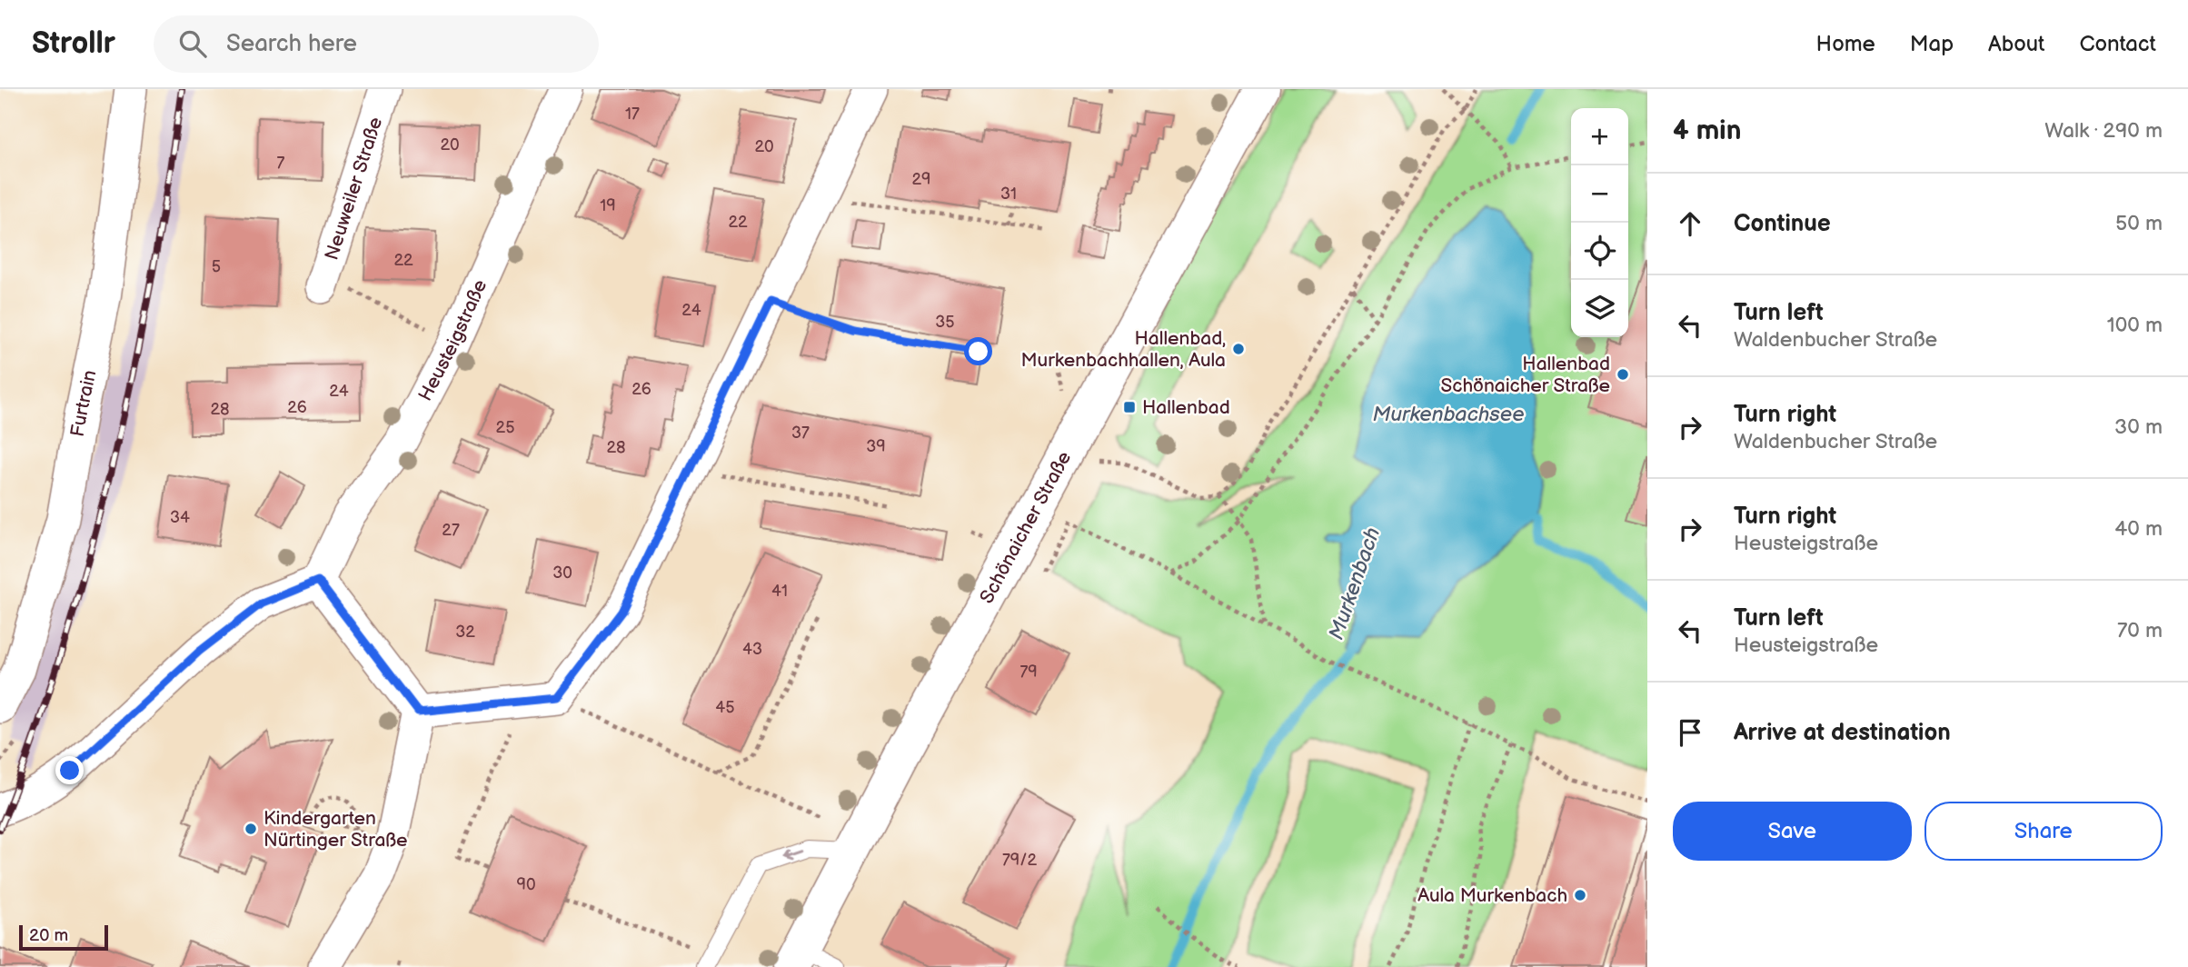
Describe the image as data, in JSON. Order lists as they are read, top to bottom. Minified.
{"streets":{"main road":["Schönaicher Straße"],"street":["Neuweiler Straße","Heusteigstraße","Furtrain"]},"water":["Murkenbachsee","Murkenbach"],"places":{"other":["Hallenbad, Murkenbachhallen, Aula","Hallenbad Schönaicher Straße","Kindergarten Nürtinger Straße","Aula Murkenbach"],"transit":["Hallenbad"]},"house_numbers":["17","20","20","7","29","31","19","22","22","5","24","35","26","24","26","28","25","37","39","28","34","27","30","41","32","43","79","45","79/2","90"],"scale_bar":"20 m","page":{"header":"Strollr","search":"Search here","nav":["Home","Map","About","Contact"],"heading":["4 min","Walk · 290 m"],"map_buttons":["+","−"],"list":[["Continue","50 m"],["Turn left","Waldenbucher Straße","100 m"],["Turn right","Waldenbucher Straße","30 m"],["Turn right","Heusteigstraße","40 m"],["Turn left","Heusteigstraße","70 m"],"Arrive at destination"],"buttons":["Save","Share"],"scale":"20 m"}}
